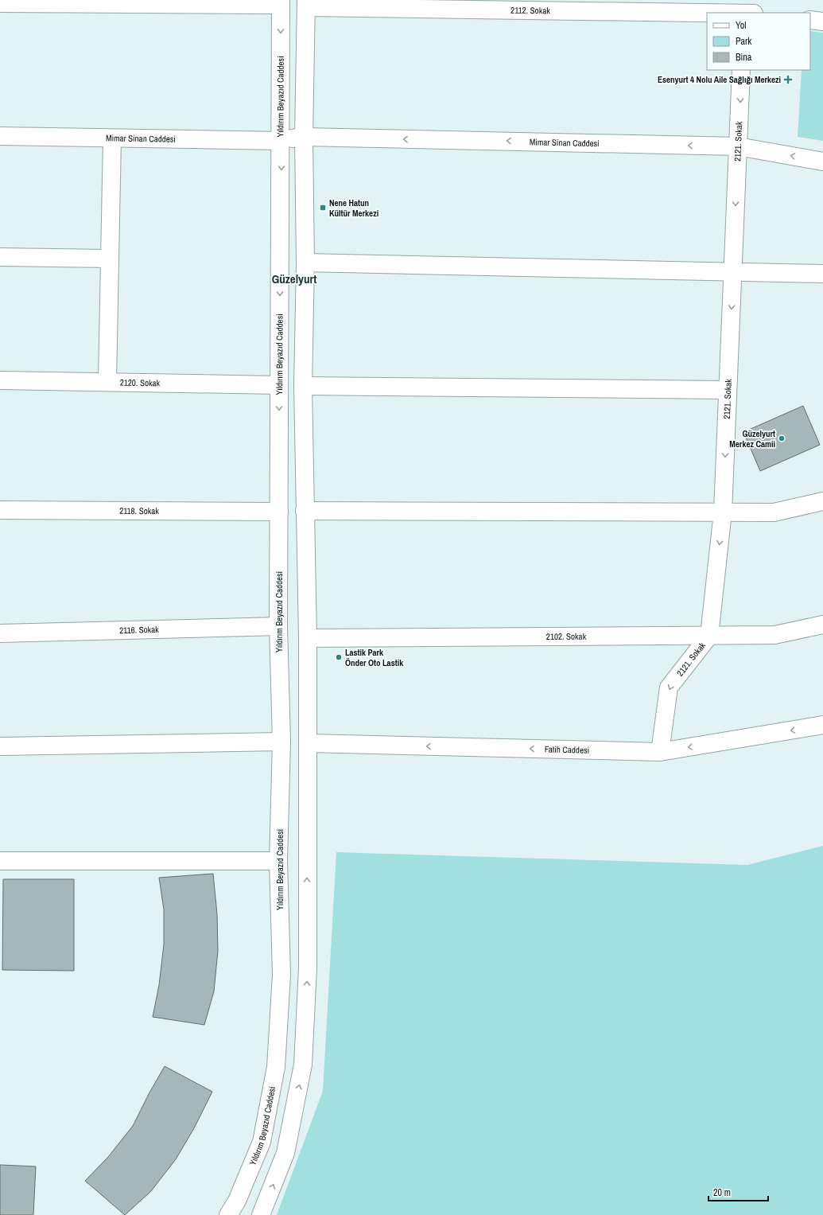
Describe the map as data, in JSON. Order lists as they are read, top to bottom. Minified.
{"streets":{"street":["2112. Sokak","Yıldırım Beyazıd Caddesi","Mimar Sinan Caddesi","2121. Sokak","2120. Sokak","2118. Sokak","2116. Sokak","2102. Sokak","Fatih Caddesi"]},"crossings":[["2112. Sokak","Yıldırım Beyazıd Caddesi"],["Yıldırım Beyazıd Caddesi","Mimar Sinan Caddesi"],["Yıldırım Beyazıd Caddesi","2120. Sokak"],["Yıldırım Beyazıd Caddesi","2118. Sokak"],["Yıldırım Beyazıd Caddesi","2116. Sokak"],["Yıldırım Beyazıd Caddesi","Fatih Caddesi"],["Mimar Sinan Caddesi","2121. Sokak"],["2121. Sokak","2120. Sokak"],["2121. Sokak","2102. Sokak"],["2121. Sokak","Fatih Caddesi"]],"one_way":["2121. Sokak","Fatih Caddesi"],"districts":["Güzelyurt"],"places":{"health":["Esenyurt 4 Nolu Aile Sağlığı Merkezi"],"transit":["Nene Hatun Kültür Merkezi"],"other":["Güzelyurt Merkez Camii","Lastik Park Önder Oto Lastik"]},"legend":["Yol","Park","Bina"],"scale_bar":"20 m"}
